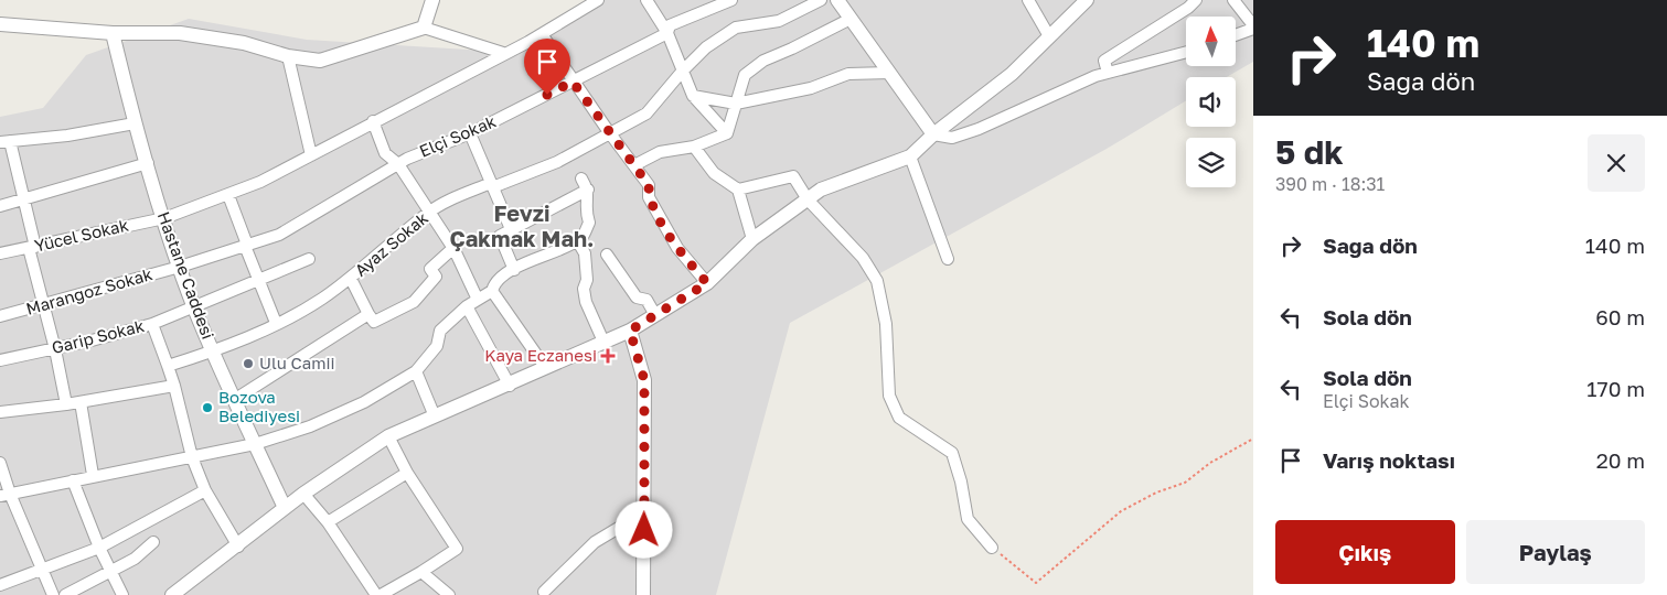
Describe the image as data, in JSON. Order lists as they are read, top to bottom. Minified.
{"streets":{"street":["Elçi Sokak","Yücel Sokak","Ayaz Sokak","Hastane Caddesi","Marangoz Sokak","Garip Sokak"]},"crossings":[["Elçi Sokak","Hastane Caddesi"],["Elçi Sokak","Marangoz Sokak"],["Yücel Sokak","Hastane Caddesi"],["Ayaz Sokak","Hastane Caddesi"],["Hastane Caddesi","Marangoz Sokak"],["Hastane Caddesi","Garip Sokak"]],"districts":["Fevzi Çakmak Mah."],"places":{"health":["Kaya Eczanesi"],"other":["Ulu Camii","Bozova Belediyesi"]},"north":"top","page":{"turn":["140 m","Sağa dön"],"heading":["5 dk","390 m · 18:31"],"list":[{"name":"Sağa dön","value":"140 m"},{"name":"Sola dön","value":"60 m"},{"name":"Sola dön","note":"Elçi Sokak","value":"170 m"},{"name":"Varış noktası","value":"20 m"}],"buttons":["Çıkış","Paylaş"]}}
